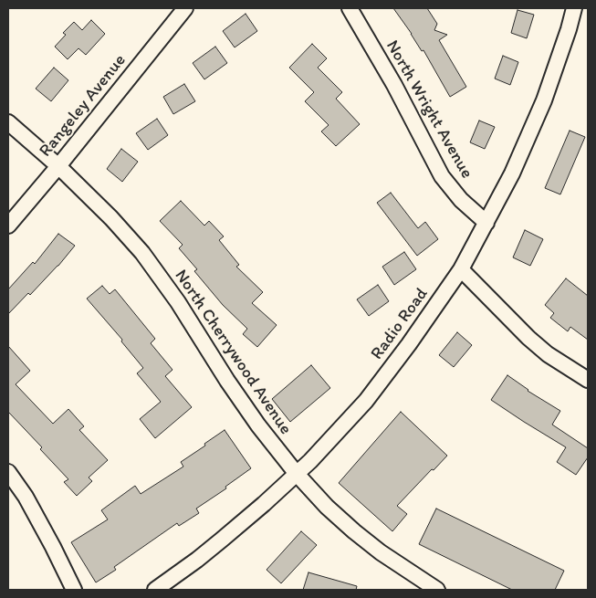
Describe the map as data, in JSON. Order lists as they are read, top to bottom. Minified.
{"streets":{"street":["Rangeley Avenue","North Wright Avenue","Radio Road","North Cherrywood Avenue"]},"crossings":[["Rangeley Avenue","North Cherrywood Avenue"],["North Wright Avenue","Radio Road"],["Radio Road","North Cherrywood Avenue"]]}
